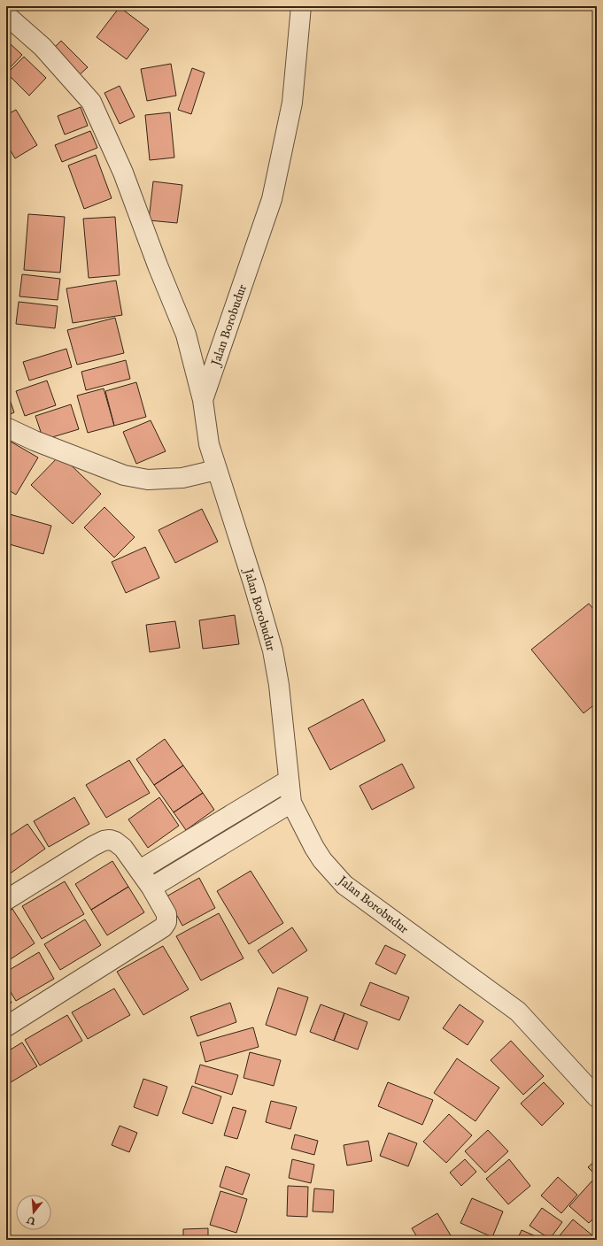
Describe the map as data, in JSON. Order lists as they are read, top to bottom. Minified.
{"streets":{"street":["Jalan Borobudur"]},"north":"bottom"}
